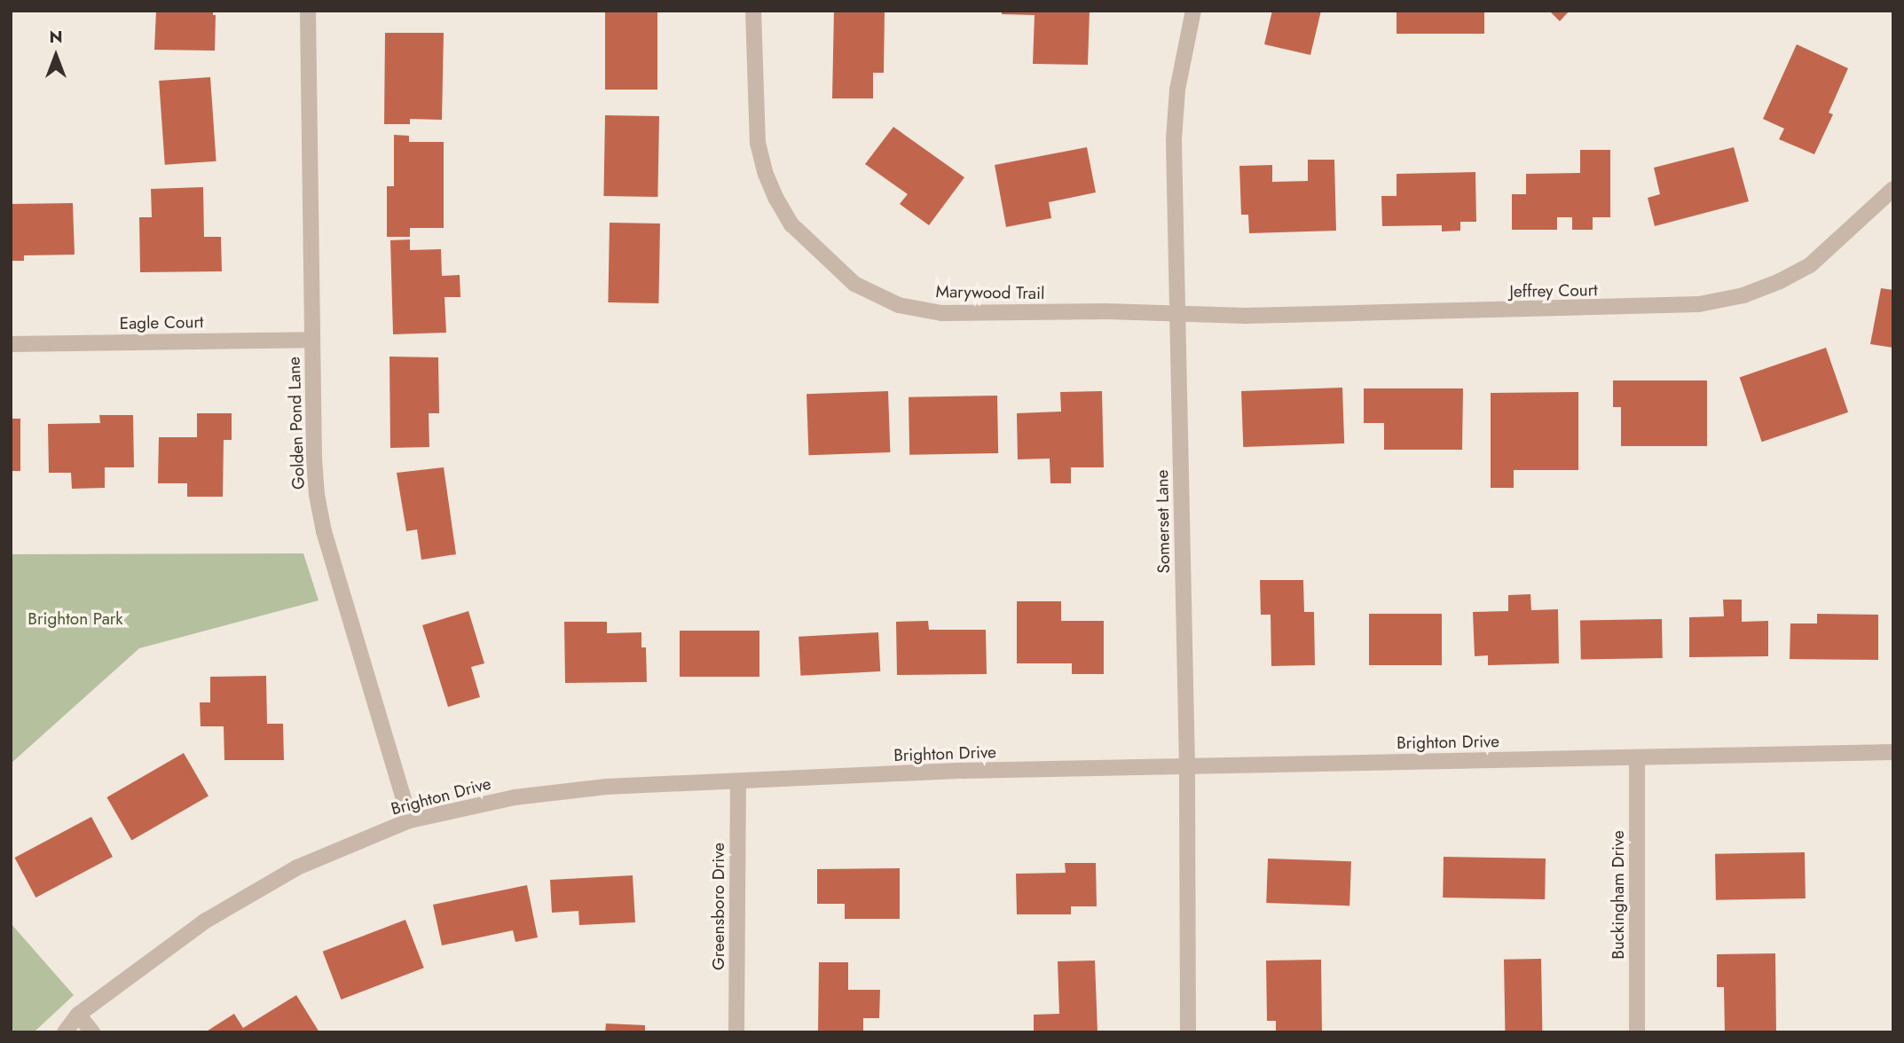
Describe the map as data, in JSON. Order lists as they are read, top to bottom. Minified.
{"streets":{"street":["Jeffrey Court","Marywood Trail","Eagle Court","Golden Pond Lane","Somerset Lane","Brighton Drive","Buckingham Drive","Greensboro Drive"]},"crossings":[["Jeffrey Court","Marywood Trail"],["Jeffrey Court","Somerset Lane"],["Marywood Trail","Somerset Lane"],["Eagle Court","Golden Pond Lane"],["Golden Pond Lane","Brighton Drive"],["Somerset Lane","Brighton Drive"],["Brighton Drive","Buckingham Drive"],["Brighton Drive","Greensboro Drive"]],"parks":["Brighton Park"],"north":"top"}
